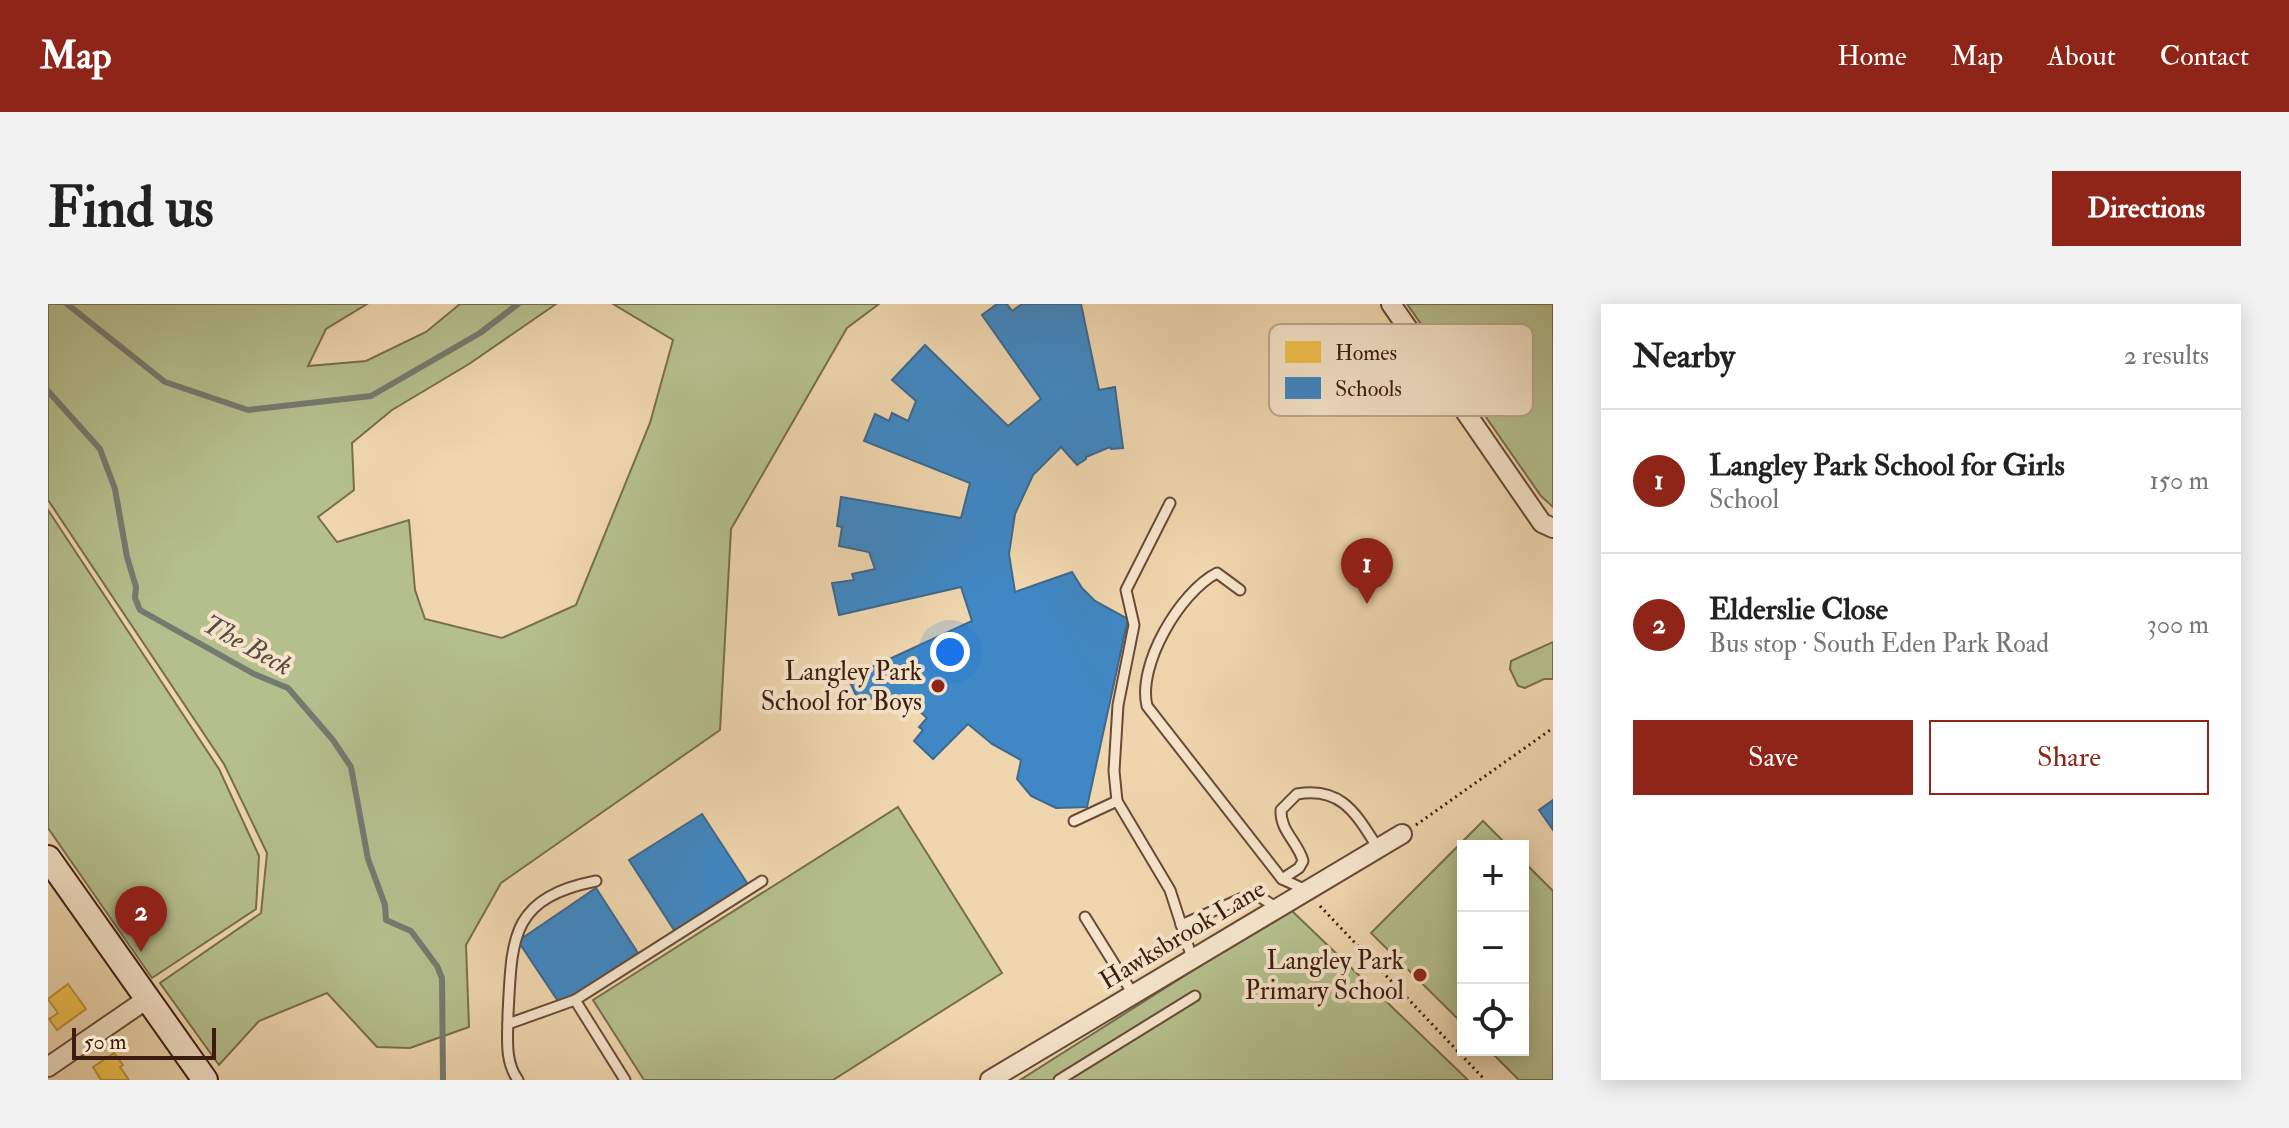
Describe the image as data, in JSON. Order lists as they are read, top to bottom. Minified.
{"streets":{"street":["Hawksbrook Lane"]},"water":["The Beck"],"places":["Langley Park School for Boys","Langley Park Primary School"],"legend":["Homes","Schools"],"scale_bar":"50 m","page":{"header":"Map","nav":["Home","Map","About","Contact"],"buttons":["Directions",["Save","Share"]],"title":"Find us","heading":["Nearby","2 results"],"list":[{"mark":"1","name":"Langley Park School for Girls","note":"School","value":"150 m"},{"mark":"2","name":"Elderslie Close","note":"Bus stop · South Eden Park Road","value":"300 m"}],"pins":["1","2"],"map_buttons":["+","−"],"scale":"50 m"}}
